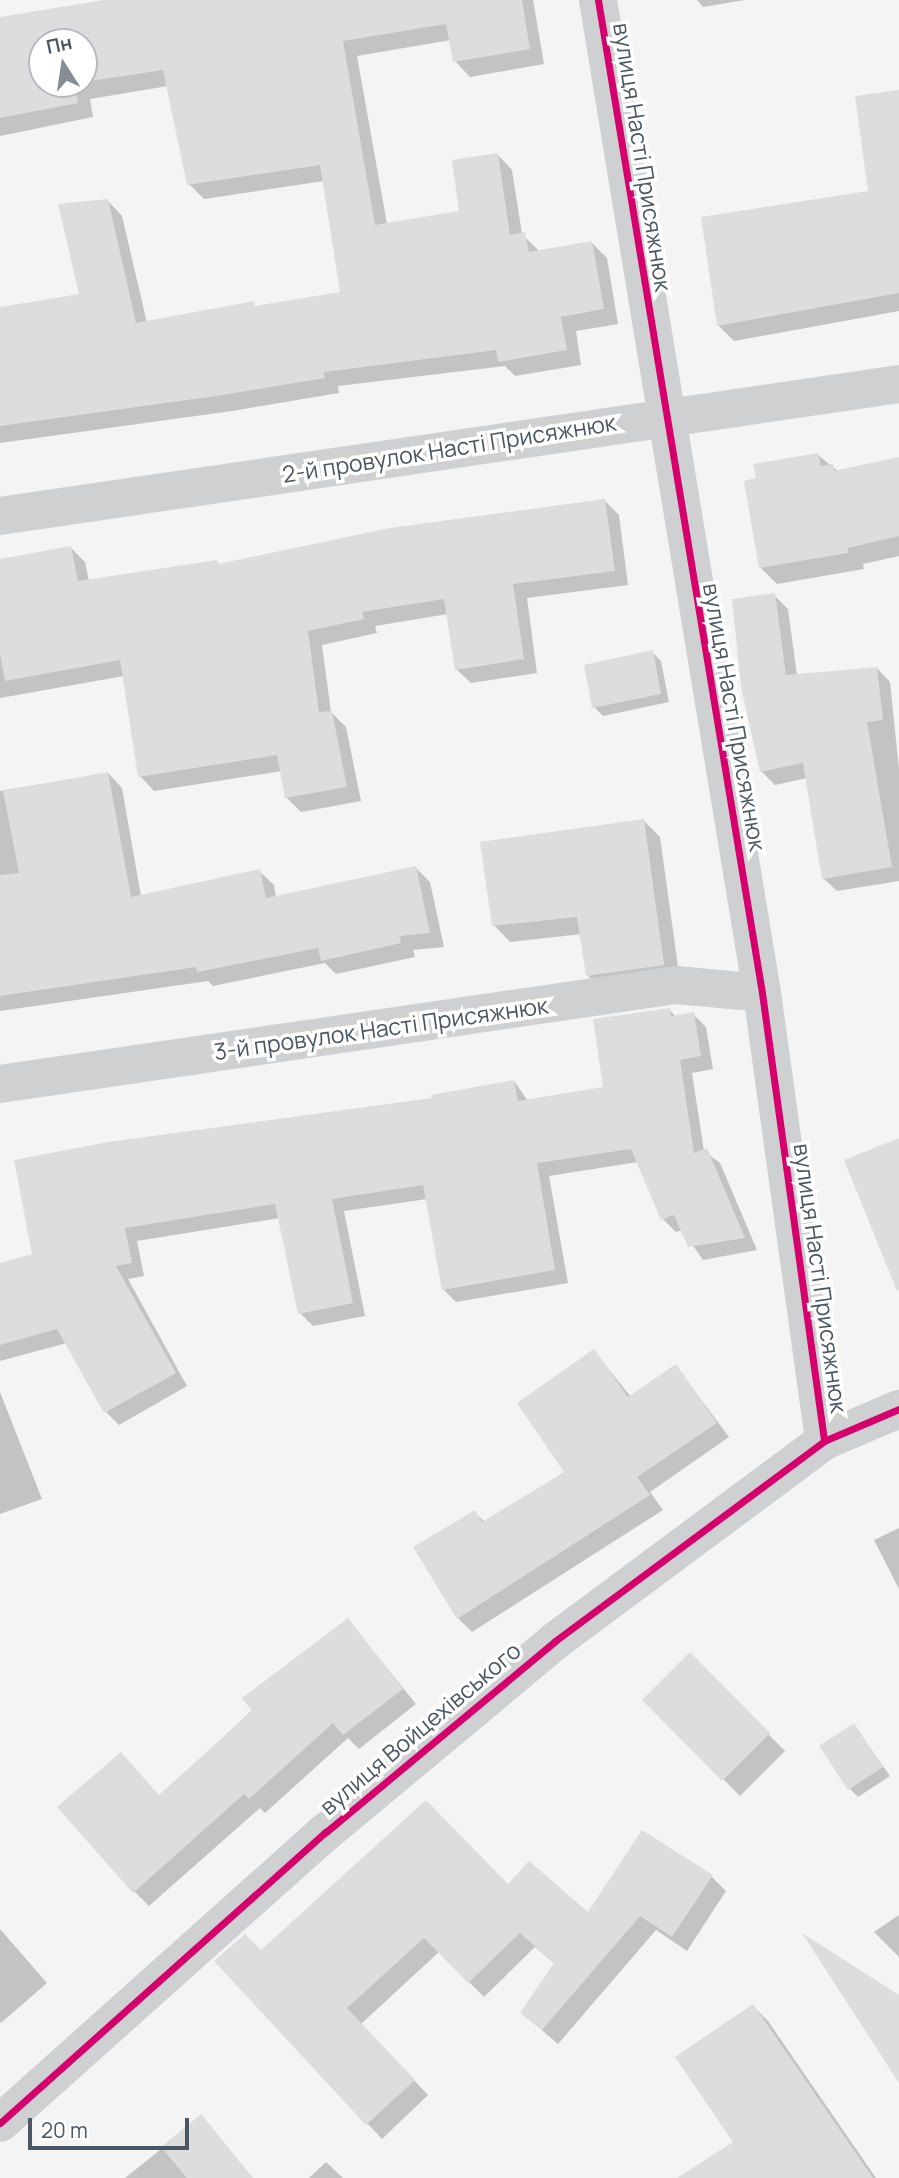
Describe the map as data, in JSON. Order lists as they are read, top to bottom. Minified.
{"streets":{"street":["вулиця Насті Присяжнюк","2-й провулок Насті Присяжнюк","3-й провулок Насті Присяжнюк","вулиця Войцехівського"]},"crossings":[["вулиця Насті Присяжнюк","2-й провулок Насті Присяжнюк"],["вулиця Насті Присяжнюк","3-й провулок Насті Присяжнюк"],["вулиця Насті Присяжнюк","вулиця Войцехівського"]],"scale_bar":"20 m","north":"top"}
